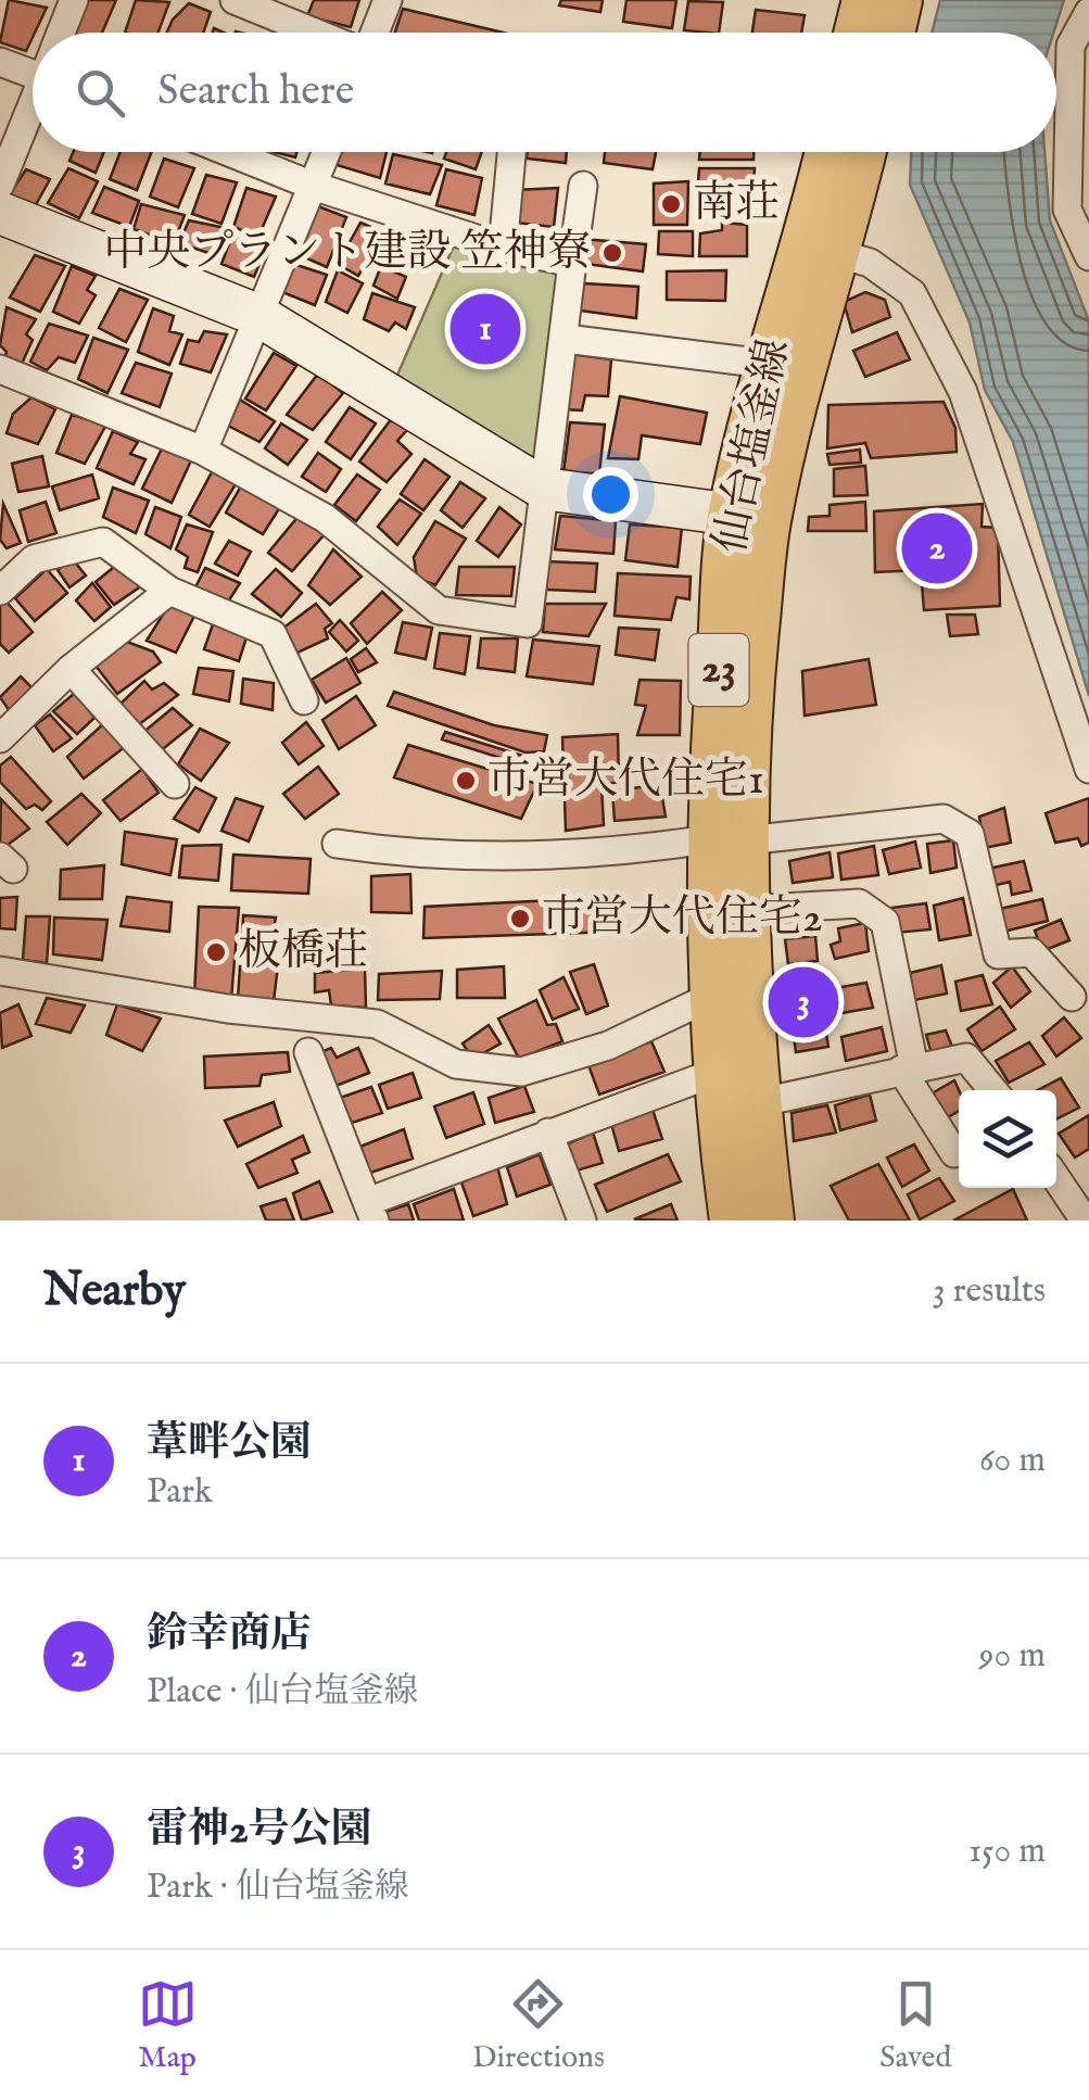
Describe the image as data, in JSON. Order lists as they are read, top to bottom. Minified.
{"streets":{"main road":["仙台塩釜線","23"]},"places":["南荘","中央プラント建設 笠神寮","市営大代住宅1","市営大代住宅2","板橋荘"],"page":{"search":"Search here","pins":["1","2","3"],"heading":["Nearby","3 results"],"list":[{"mark":"1","name":"葦畔公園","note":"Park","value":"60 m"},{"mark":"2","name":"鈴幸商店","note":"Place · 仙台塩釜線","value":"90 m"},{"mark":"3","name":"雷神2号公園","note":"Park · 仙台塩釜線","value":"150 m"}],"nav":["Map","Directions","Saved"]}}
